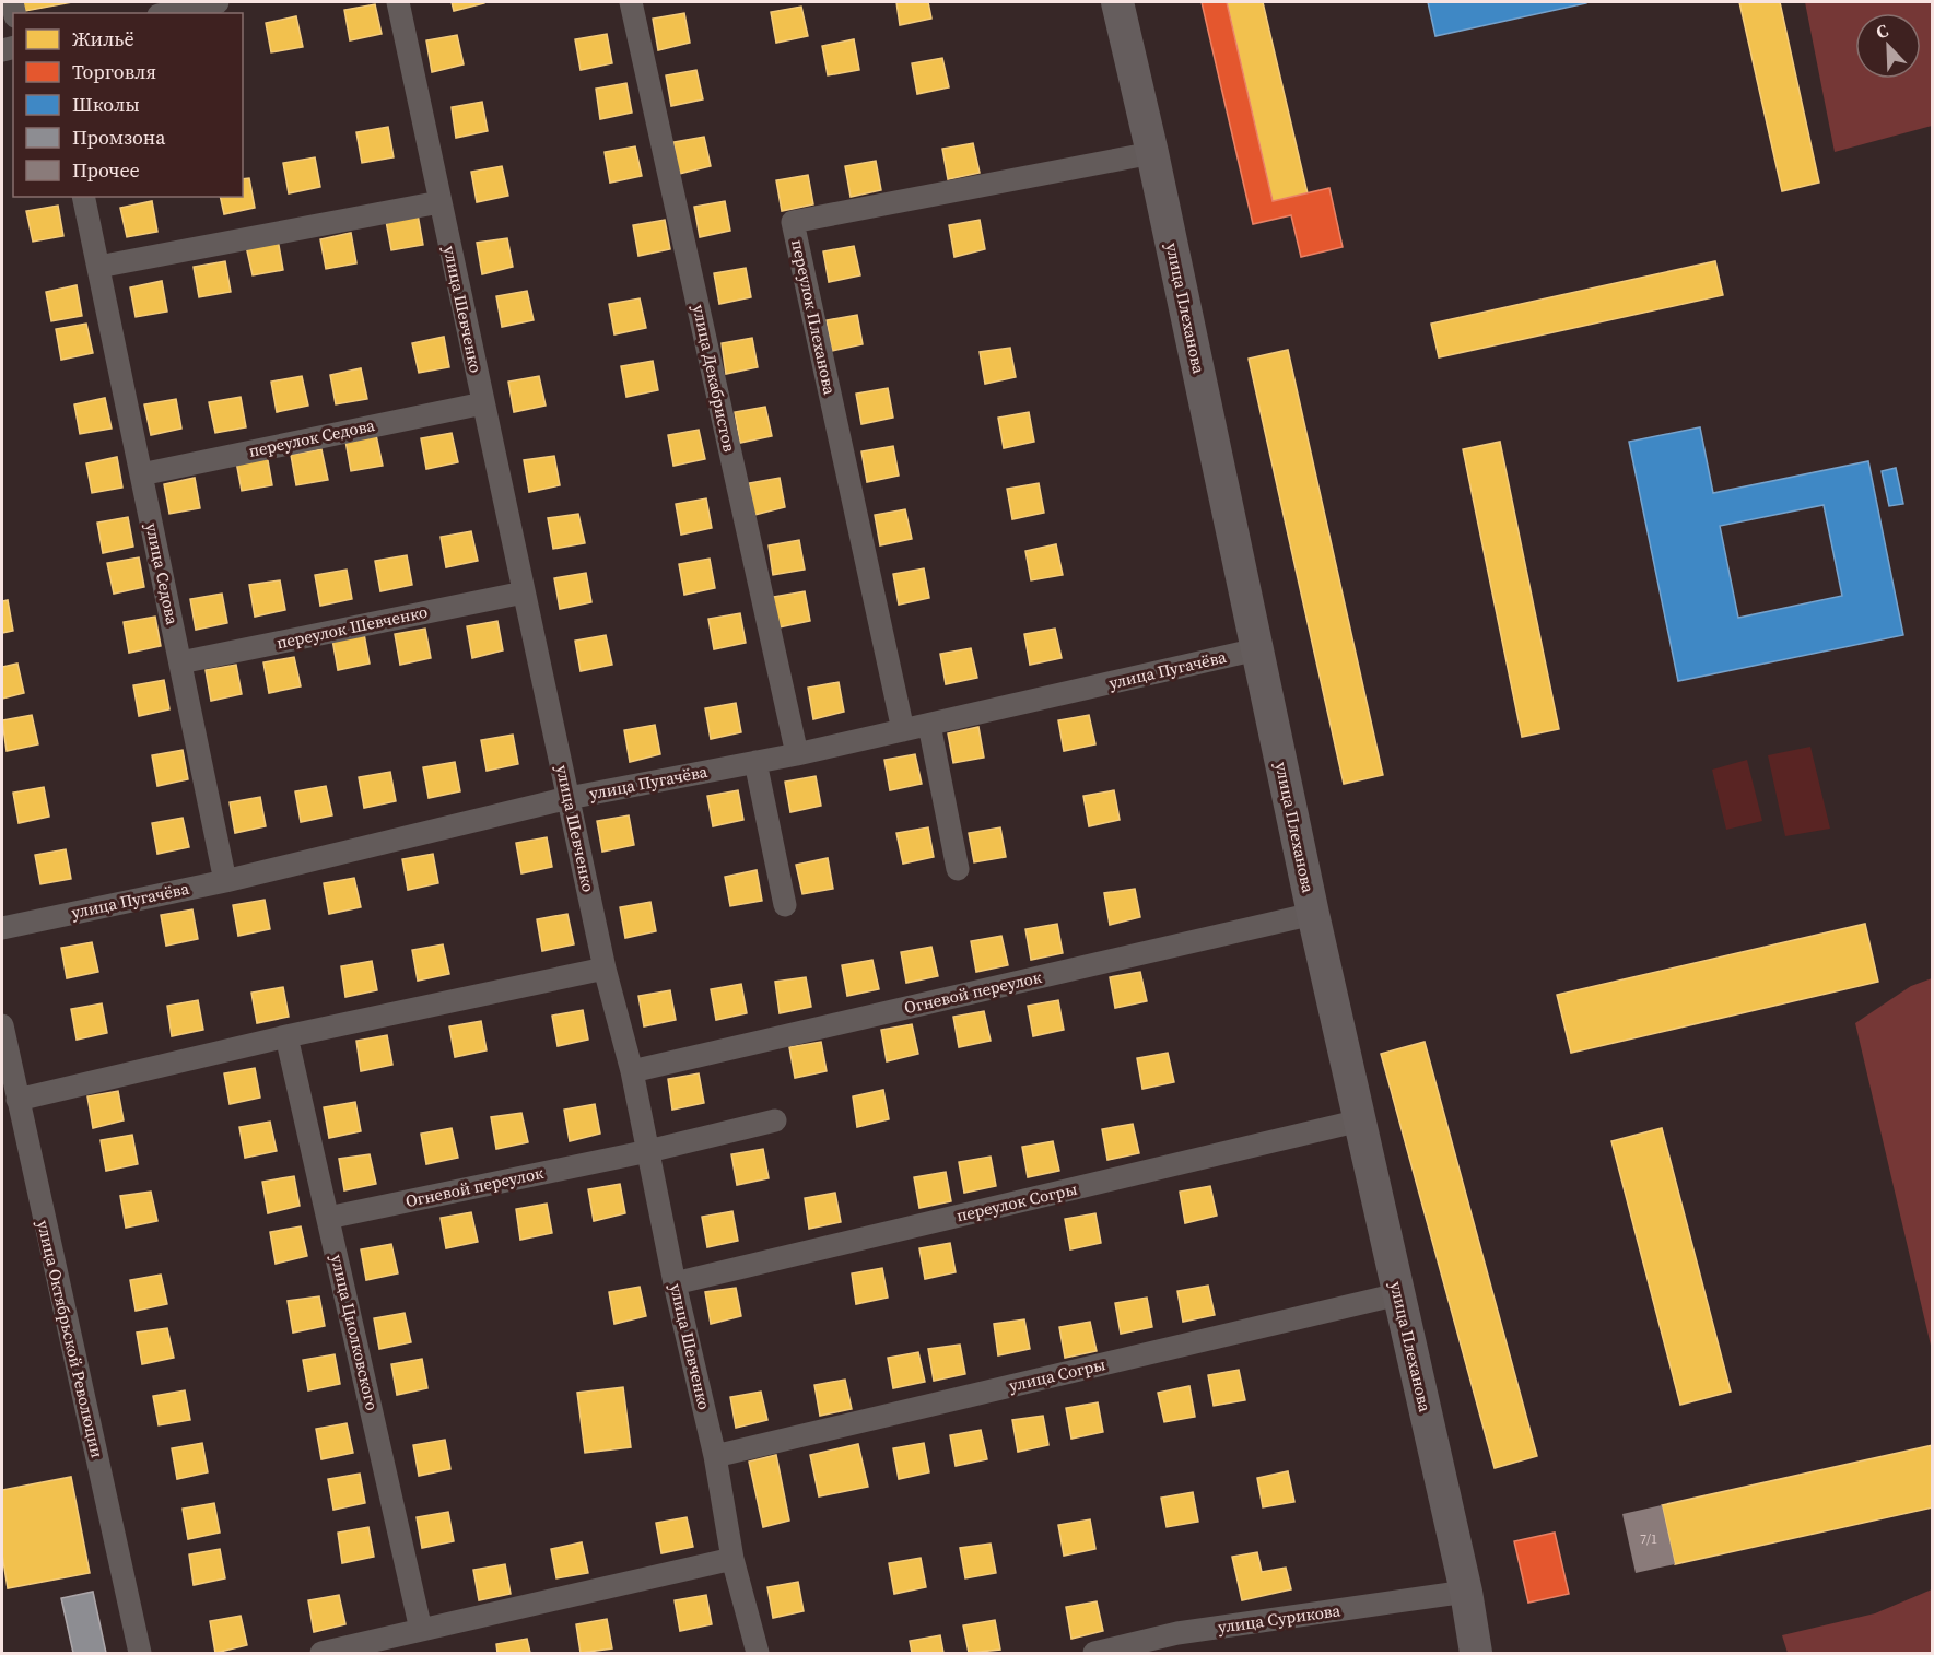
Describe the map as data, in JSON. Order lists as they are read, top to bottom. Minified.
{"streets":{"main road":["улица Плеханова"],"street":["улица Шевченко","переулок Плеханова","улица Декабристов","переулок Седова","улица Седова","переулок Шевченко","улица Пугачёва","Огневой переулок","переулок Согры","улица Циолковского","улица Октябрьской Революции","улица Согры","улица Сурикова"]},"crossings":[["улица Плеханова","переулок Плеханова"],["улица Плеханова","улица Пугачёва"],["улица Плеханова","Огневой переулок"],["улица Плеханова","переулок Согры"],["улица Плеханова","улица Согры"],["улица Плеханова","улица Сурикова"],["улица Шевченко","переулок Седова"],["улица Шевченко","переулок Шевченко"],["улица Шевченко","улица Пугачёва"],["улица Шевченко","Огневой переулок"],["улица Шевченко","переулок Согры"],["улица Шевченко","улица Согры"],["переулок Плеханова","улица Пугачёва"],["улица Декабристов","улица Пугачёва"],["переулок Седова","улица Седова"],["улица Седова","переулок Шевченко"],["улица Седова","улица Пугачёва"],["Огневой переулок","улица Циолковского"]],"house_numbers":["7/1"],"legend":["Жильё","Торговля","Школы","Промзона","Прочее"],"north":"top left"}
